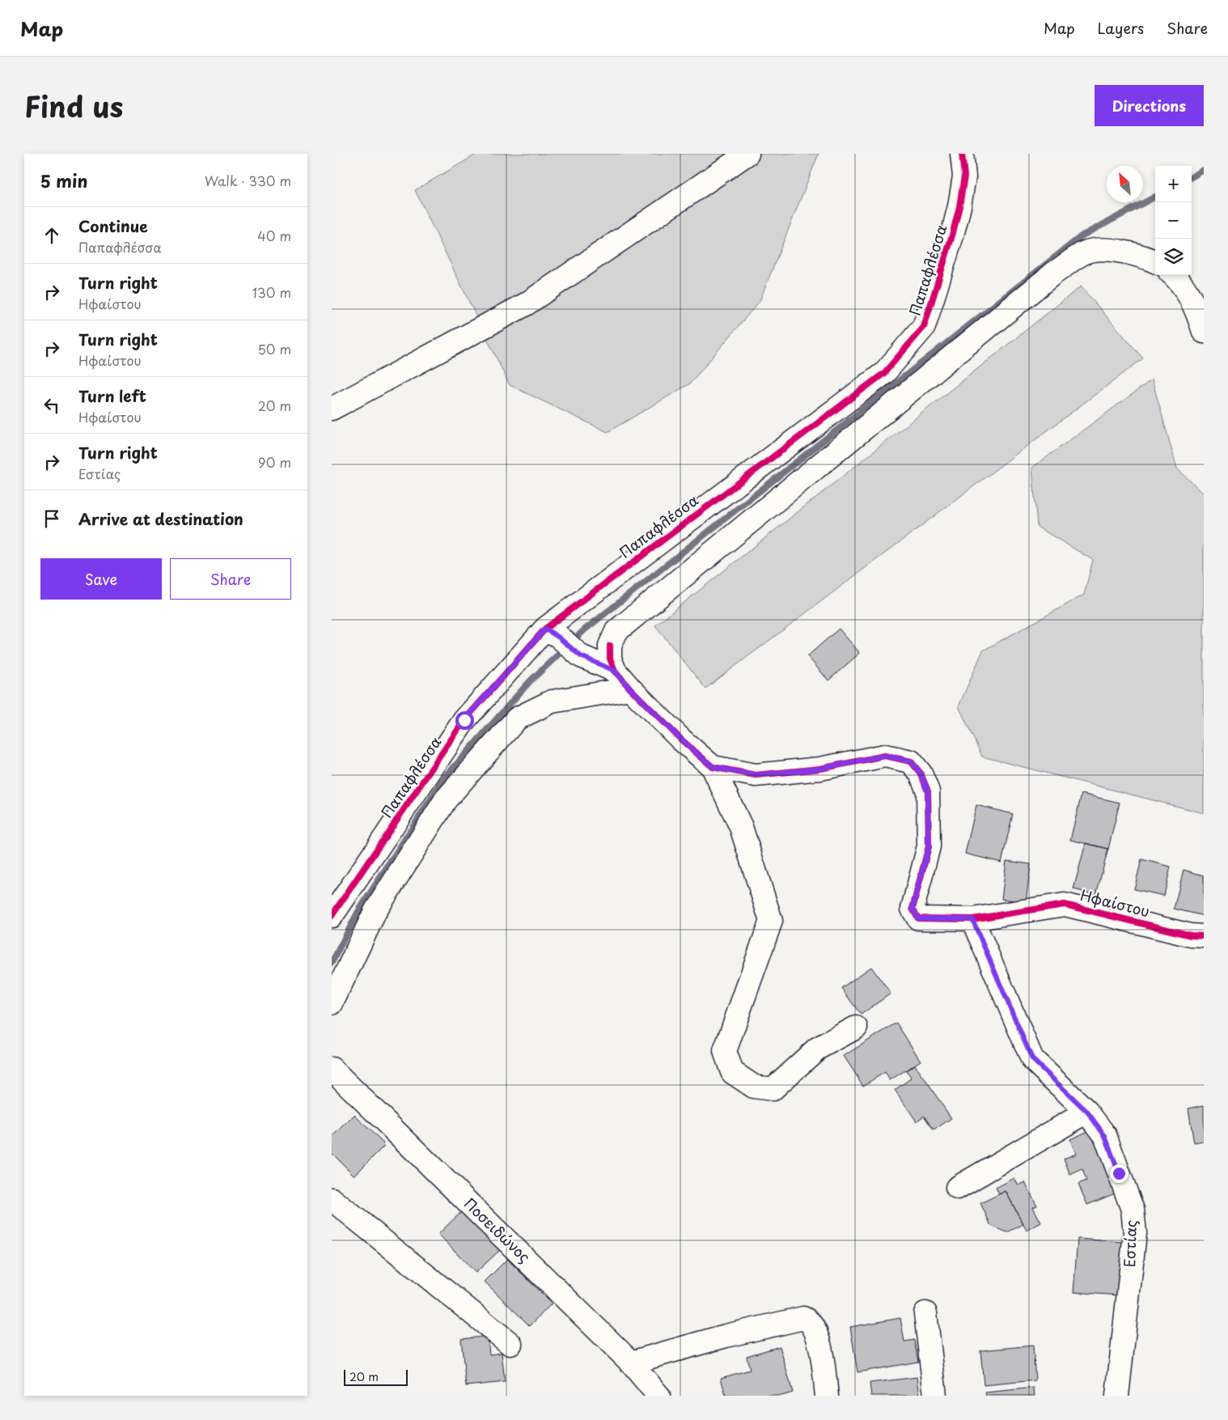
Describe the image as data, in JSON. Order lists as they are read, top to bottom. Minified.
{"streets":{"street":["Παπαφλέσσα","Ηφαίστου","Ποσειδώνος","Εστίας"]},"crossings":[["Ηφαίστου","Εστίας"]],"scale_bar":"20 m","north":"top left","page":{"header":"Map","nav":["Map","Layers","Share"],"title":"Find us","buttons":["Directions",["Save","Share"]],"heading":["5 min","Walk · 330 m"],"map_buttons":["+","−"],"list":[["Continue","Παπαφλέσσα","40 m"],["Turn right","Ηφαίστου","130 m"],["Turn right","Ηφαίστου","50 m"],["Turn left","Ηφαίστου","20 m"],["Turn right","Εστίας","90 m"],"Arrive at destination"],"scale":"20 m"}}
